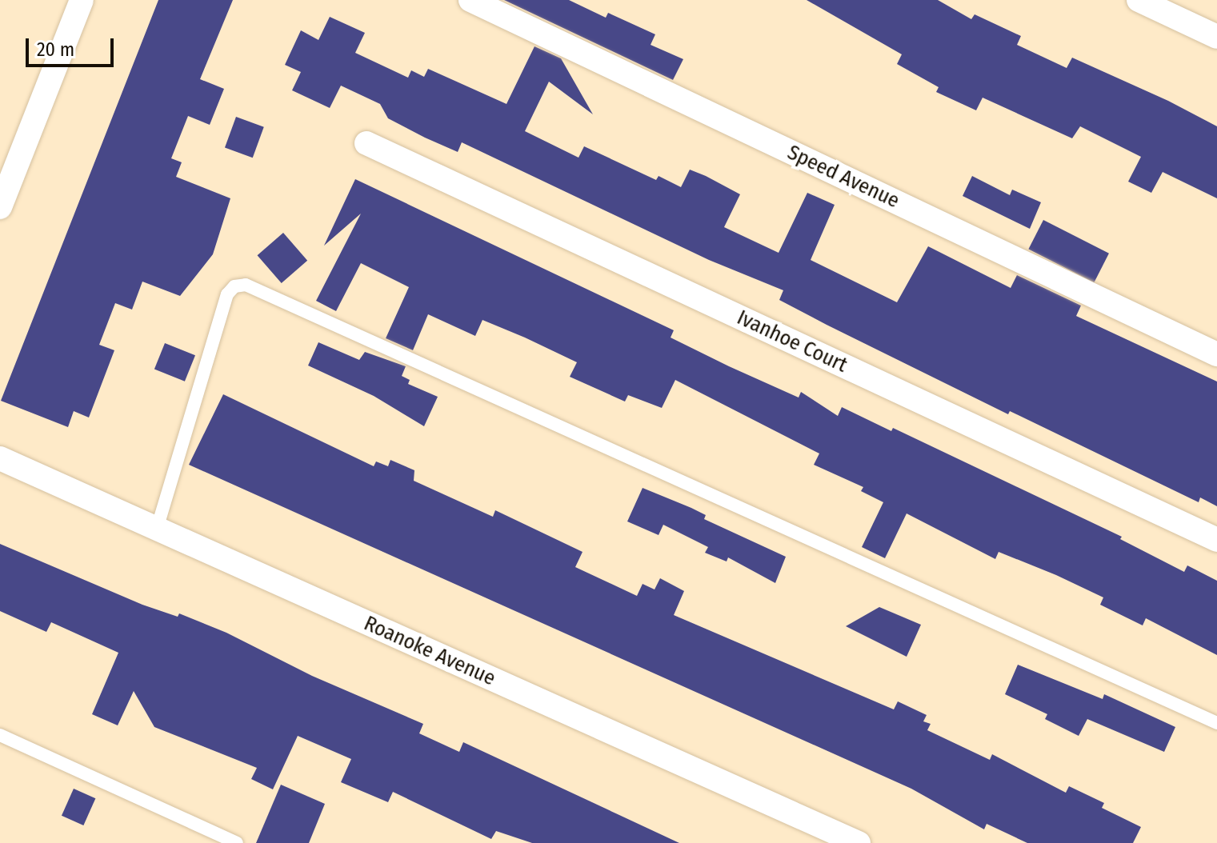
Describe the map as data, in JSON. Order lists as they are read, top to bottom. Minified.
{"streets":{"street":["Speed Avenue","Ivanhoe Court","Roanoke Avenue"]},"scale_bar":"20 m"}
